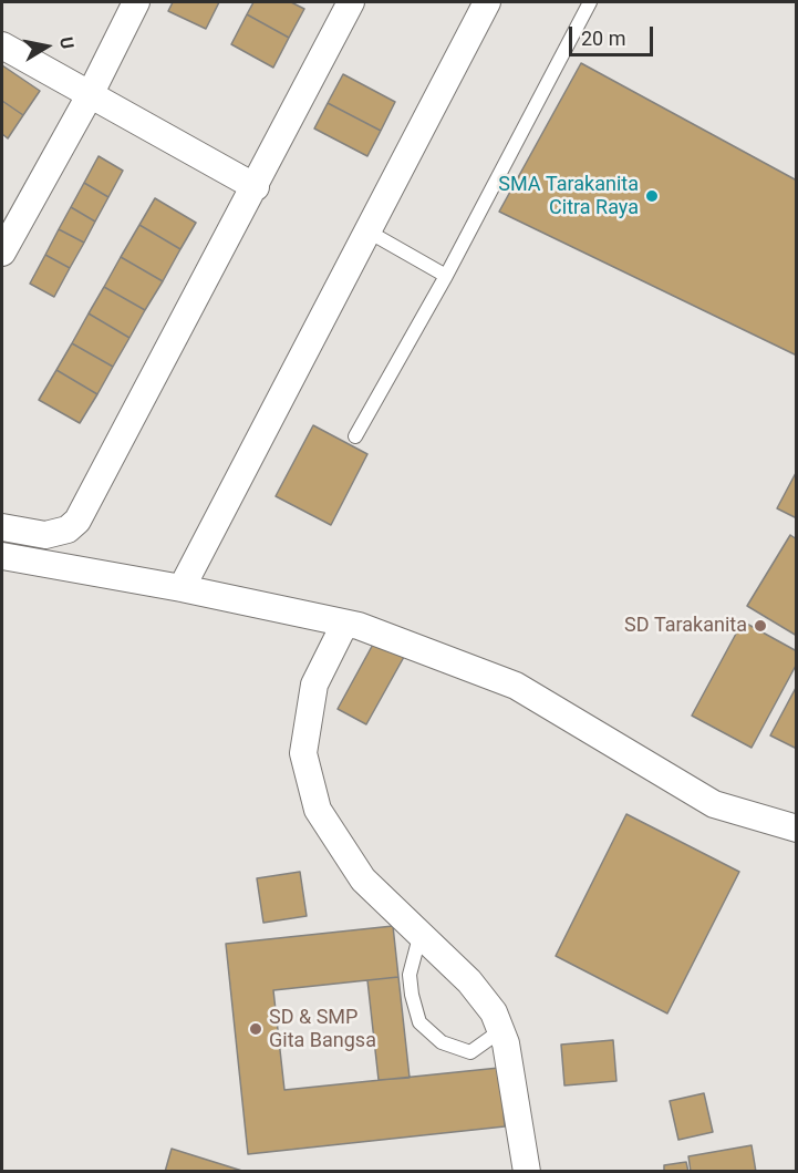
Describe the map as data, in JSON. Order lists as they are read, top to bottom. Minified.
{"places":["SMA Tarakanita Citra Raya","SD Tarakanita","SD & SMP Gita Bangsa"],"scale_bar":"20 m","north":"right"}
